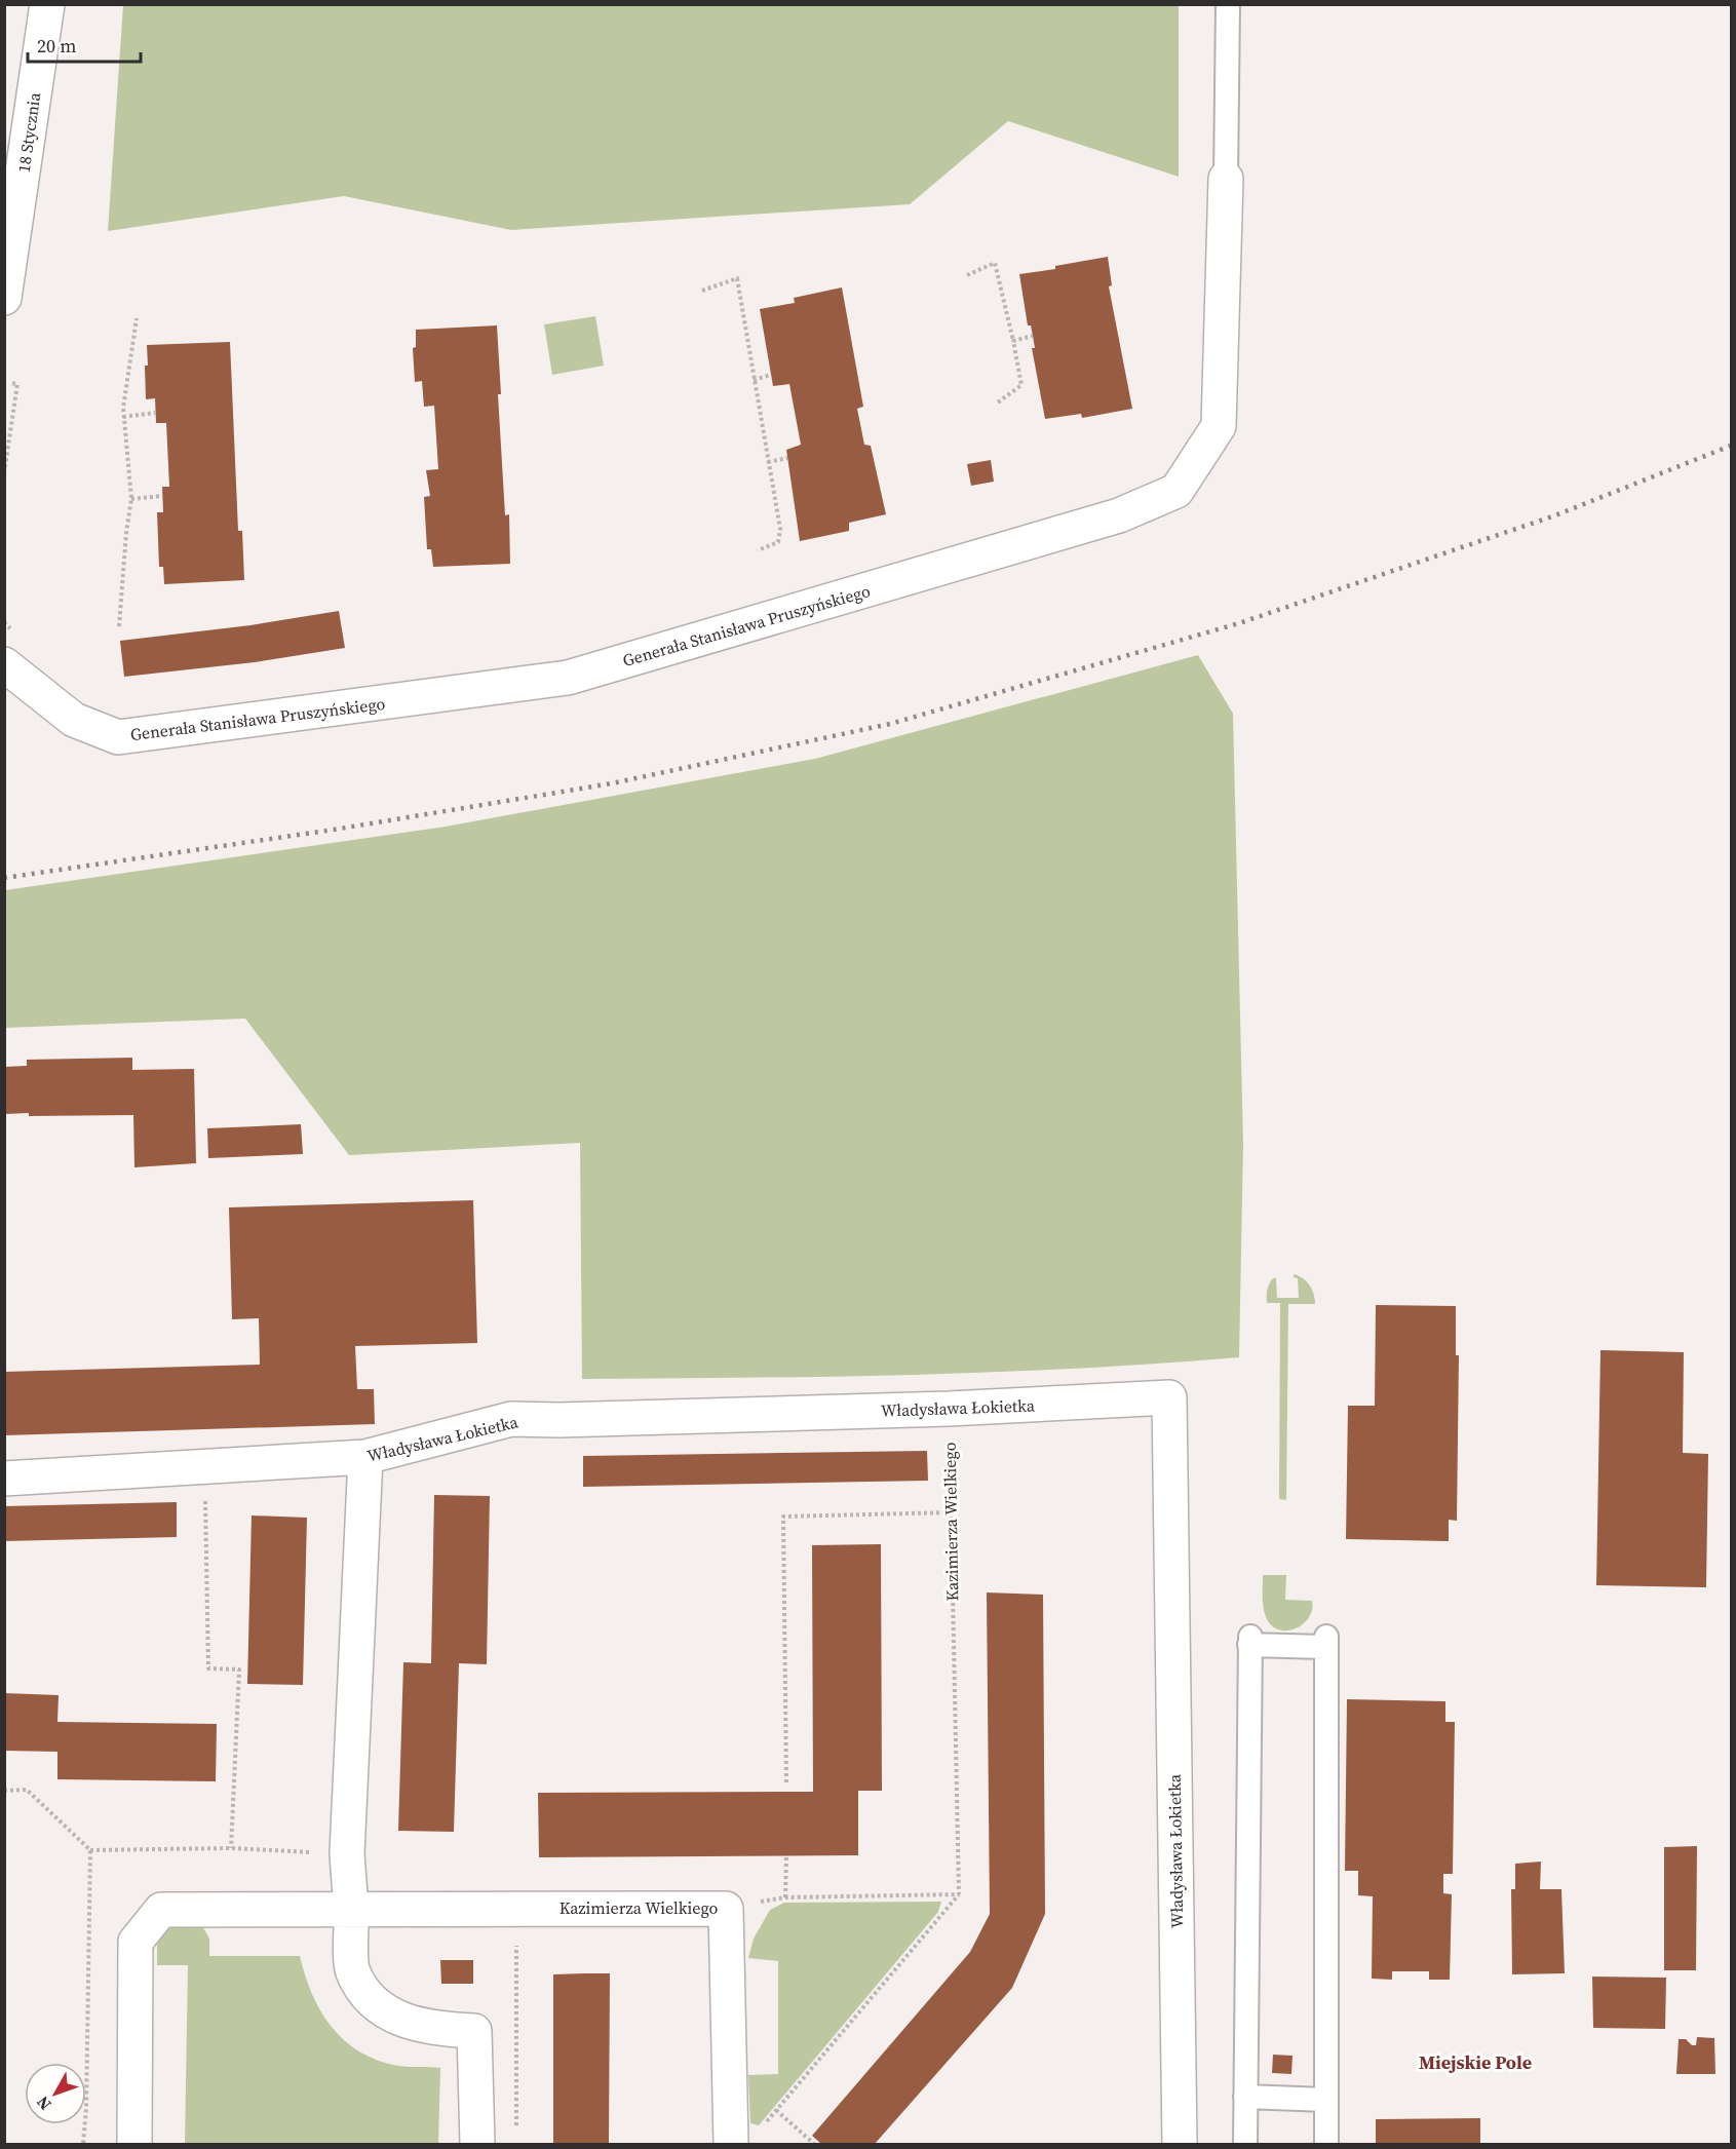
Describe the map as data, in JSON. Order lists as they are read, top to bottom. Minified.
{"streets":{"street":["18 Stycznia","Generała Stanisława Pruszyńskiego","Władysława Łokietka","Kazimierza Wielkiego"]},"crossings":[["Władysława Łokietka","Kazimierza Wielkiego"]],"districts":["Miejskie Pole"],"scale_bar":"20 m","north":"bottom left"}
